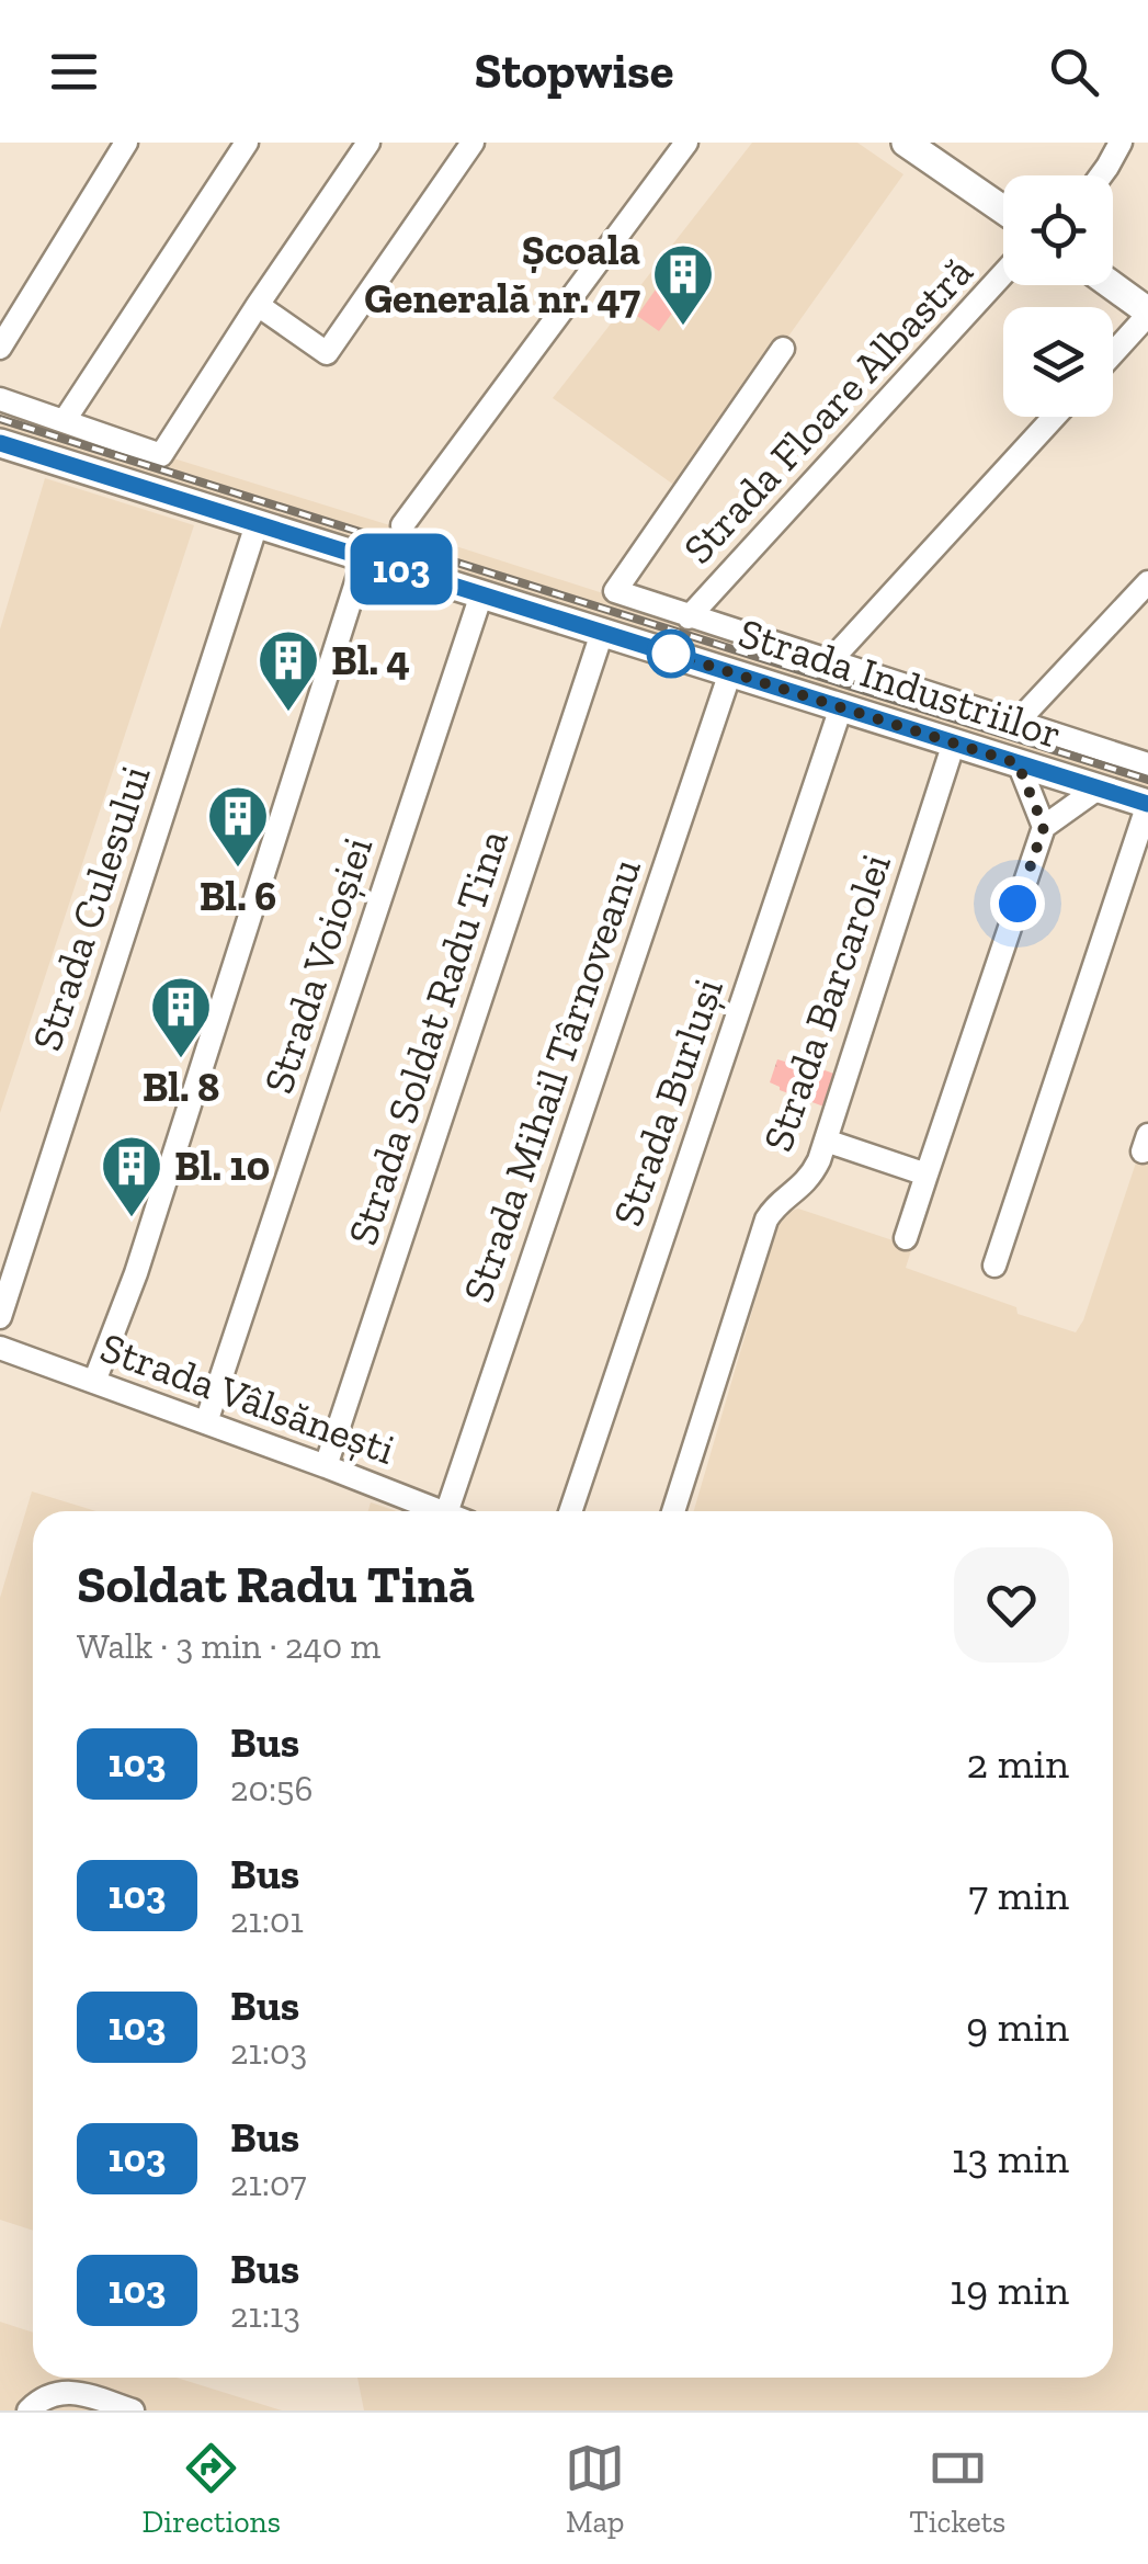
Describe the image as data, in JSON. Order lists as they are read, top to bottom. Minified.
{"streets":{"main road":["Strada Industriilor"],"street":["Strada Floare Albastră","Strada Culesului","Strada Voioșiei","Strada Barcarolei","Strada Soldat Radu Tina","Strada Mihail Târnoveanu","Strada Burluși","Strada Vâlsănești"]},"crossings":[["Strada Industriilor","Strada Culesului"],["Strada Industriilor","Strada Voioșiei"],["Strada Industriilor","Strada Barcarolei"],["Strada Industriilor","Strada Soldat Radu Tina"],["Strada Industriilor","Strada Mihail Târnoveanu"],["Strada Industriilor","Strada Burluși"],["Strada Voioșiei","Strada Vâlsănești"],["Strada Soldat Radu Tina","Strada Vâlsănești"]],"places":{"building":["Școala Generală nr. 47","Bl. 4","Bl. 6","Bl. 8","Bl. 10"]},"lines":["bus line 103"],"page":{"header":"Stopwise","on_map":"103","heading":["Soldat Radu Tină","Walk · 3 min · 240 m"],"list":[{"mark":"103","name":"Bus","note":"20:56","value":"2 min"},{"mark":"103","name":"Bus","note":"21:01","value":"7 min"},{"mark":"103","name":"Bus","note":"21:03","value":"9 min"},{"mark":"103","name":"Bus","note":"21:07","value":"13 min"},{"mark":"103","name":"Bus","note":"21:13","value":"19 min"}],"tabs":["Directions","Map","Tickets"]}}
